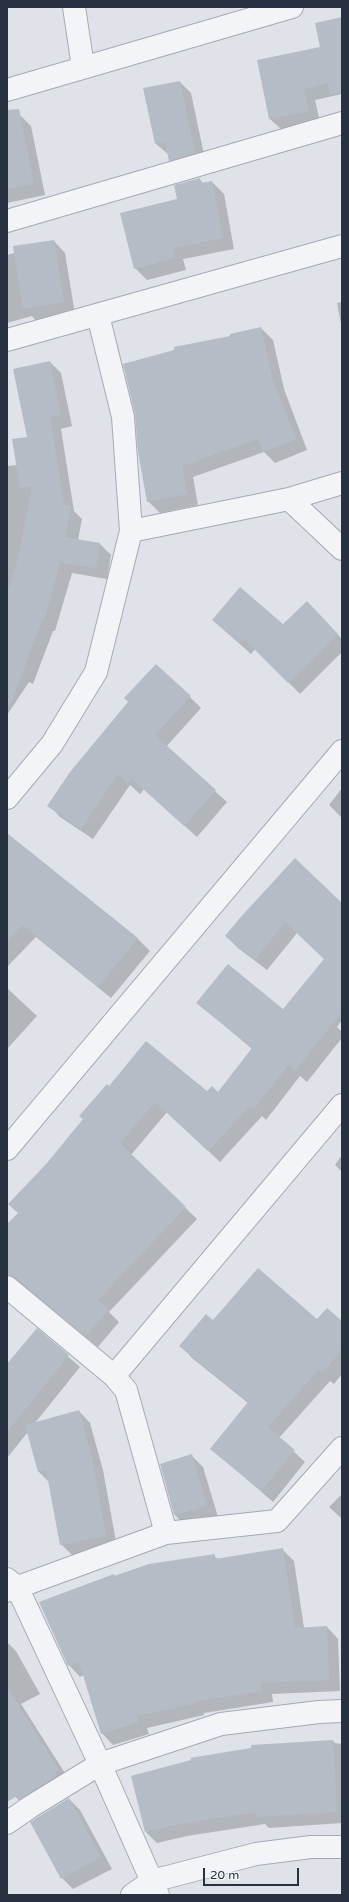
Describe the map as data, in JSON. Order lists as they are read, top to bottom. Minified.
{"scale_bar":"20 m"}
